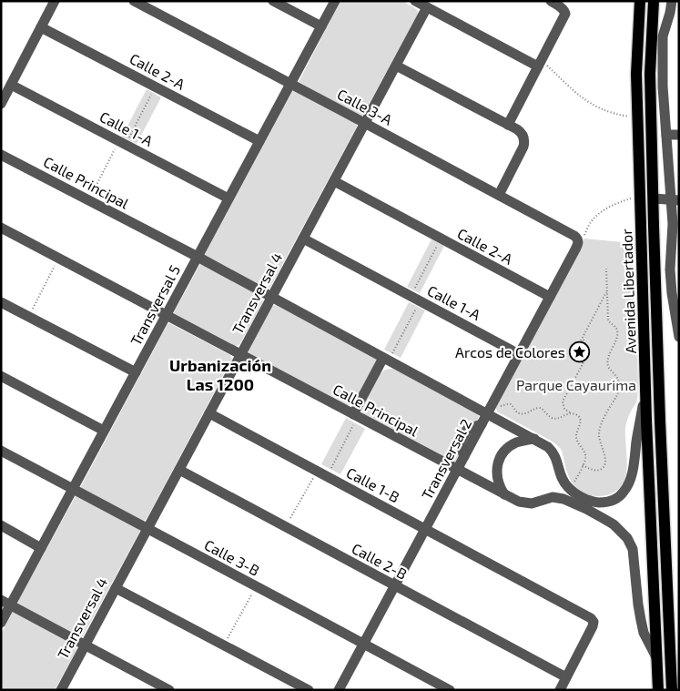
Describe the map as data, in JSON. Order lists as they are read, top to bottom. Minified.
{"streets":{"main road":["Avenida Libertador"],"street":["Calle 2-A","Calle 3-A","Calle 1-A","Calle Principal","Transversal 4","Transversal 5","Transversal 2","Calle 1-B","Calle 3-B","Calle 2-B"]},"crossings":[["Calle 2-A","Transversal 4"],["Calle 2-A","Transversal 5"],["Calle 2-A","Transversal 2"],["Calle 3-A","Transversal 4"],["Calle 3-A","Transversal 5"],["Calle 3-A","Transversal 2"],["Calle 1-A","Transversal 4"],["Calle 1-A","Transversal 5"],["Calle 1-A","Transversal 2"],["Calle Principal","Avenida Libertador"],["Calle Principal","Transversal 4"],["Calle Principal","Transversal 5"],["Calle Principal","Transversal 2"],["Transversal 4","Calle 1-B"],["Transversal 4","Calle 3-B"],["Transversal 4","Calle 2-B"],["Transversal 5","Calle 3-B"],["Transversal 2","Calle 1-B"],["Transversal 2","Calle 3-B"],["Transversal 2","Calle 2-B"],["Calle 1-B","Calle 2-B"]],"districts":["Urbanización Las 1200"],"parks":["Parque Cayaurima"],"places":{"place":["Arcos de Colores"]}}
